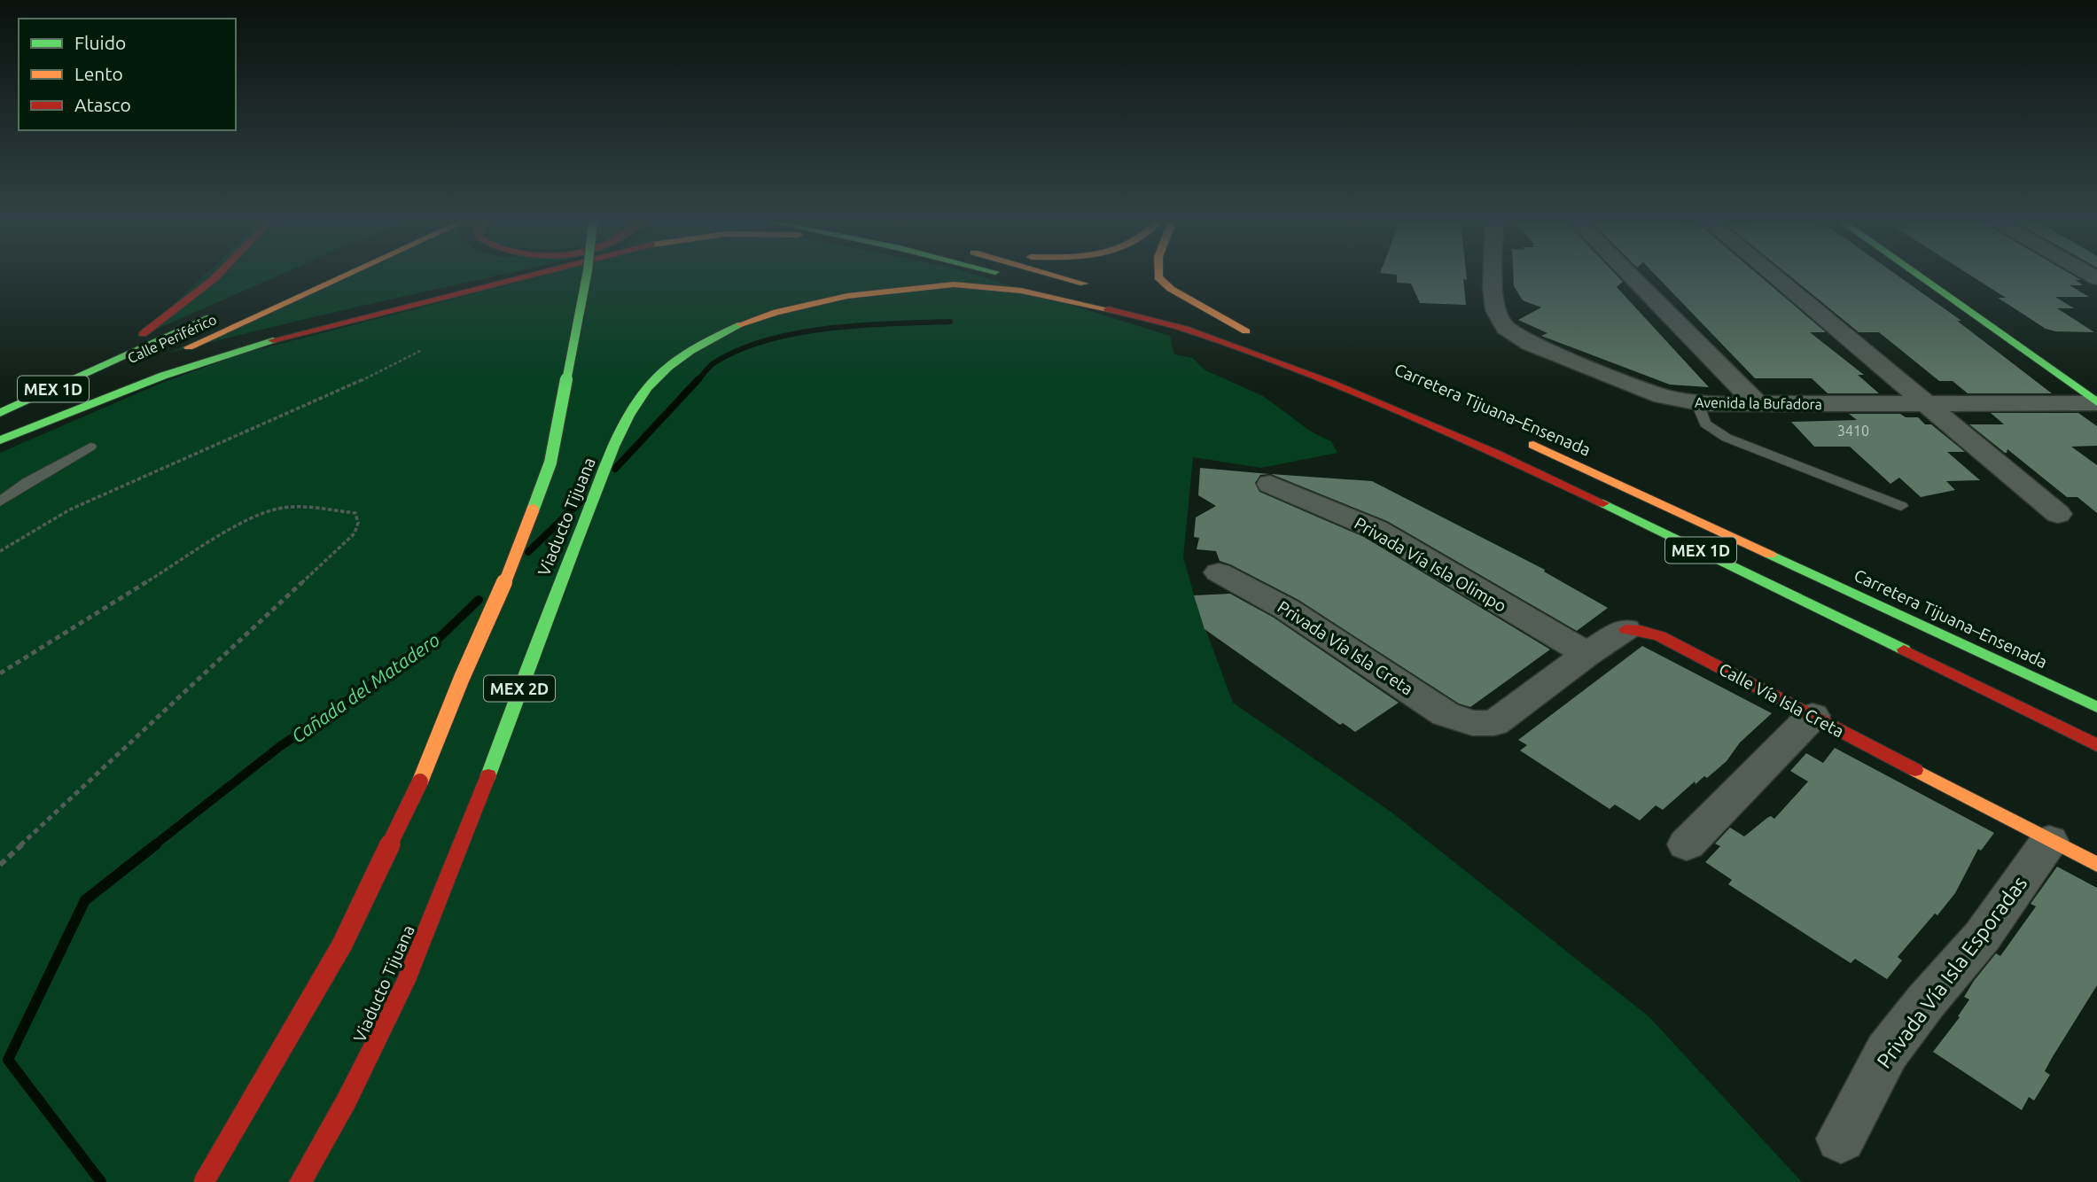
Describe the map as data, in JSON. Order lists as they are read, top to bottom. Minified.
{"streets":{"main road":["Calle Periférico","MEX 1D","Carretera Tijuana–Ensenada","Viaducto Tijuana","MEX 2D","Calle Vía Isla Creta"],"street":["Avenida la Bufadora","Privada Vía Isla Olimpo","Privada Vía Isla Creta","Privada Vía Isla Esporadas"]},"crossings":[["Calle Periférico","MEX 1D"],["MEX 1D","Viaducto Tijuana"],["Privada Vía Isla Olimpo","Calle Vía Isla Creta"],["Privada Vía Isla Creta","Calle Vía Isla Creta"],["Calle Vía Isla Creta","Privada Vía Isla Esporadas"]],"water":["Cañada del Matadero"],"house_numbers":["3410"],"legend":["Fluido","Lento","Atasco"]}
